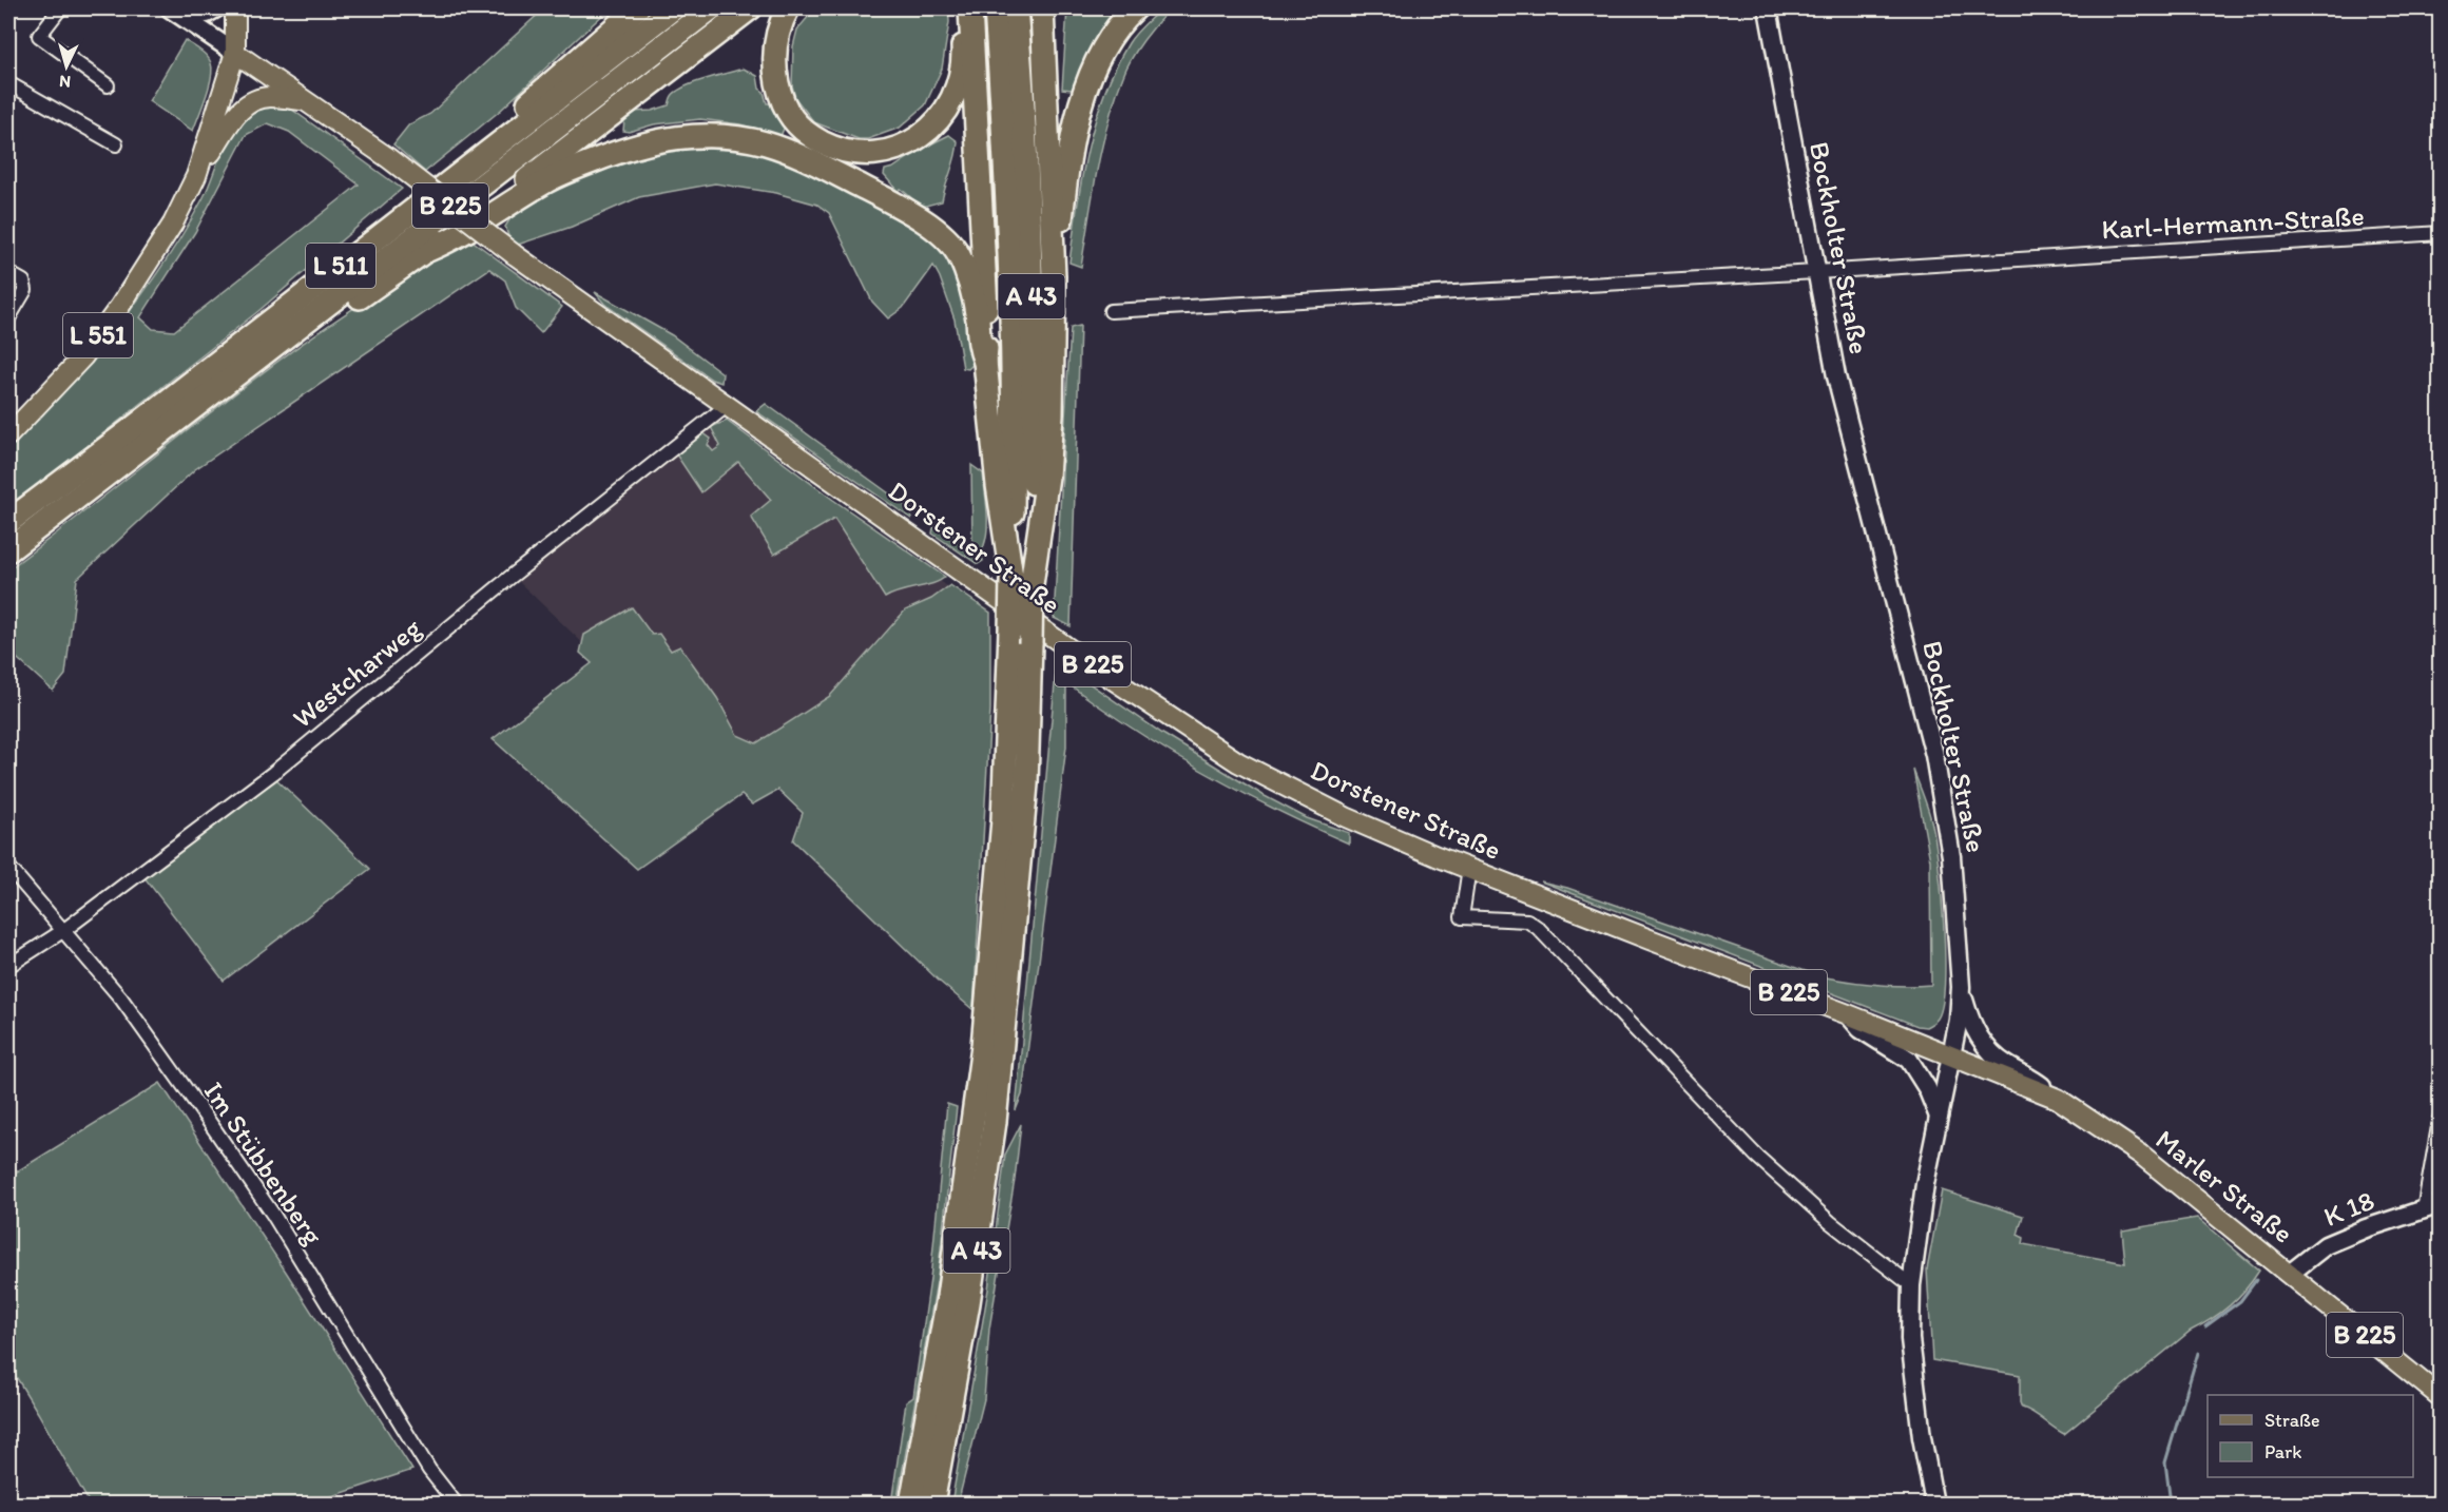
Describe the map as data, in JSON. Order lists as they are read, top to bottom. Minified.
{"streets":{"highway":["L 511","A 43"],"main road":["B 225","L 551","Dorstener Straße","Marler Straße"],"street":["Karl-Hermann-Straße","Bockholter Straße","Westcharweg","Im Stübbenberg","K 18"]},"crossings":[["B 225","L 551"],["B 225","Dorstener Straße"],["Karl-Hermann-Straße","Bockholter Straße"],["Bockholter Straße","Dorstener Straße"],["Bockholter Straße","Marler Straße"],["L 551","Dorstener Straße"],["Dorstener Straße","Westcharweg"],["Dorstener Straße","Marler Straße"],["Westcharweg","Im Stübbenberg"],["Marler Straße","K 18"]],"legend":["Straße","Park"],"north":"bottom"}
